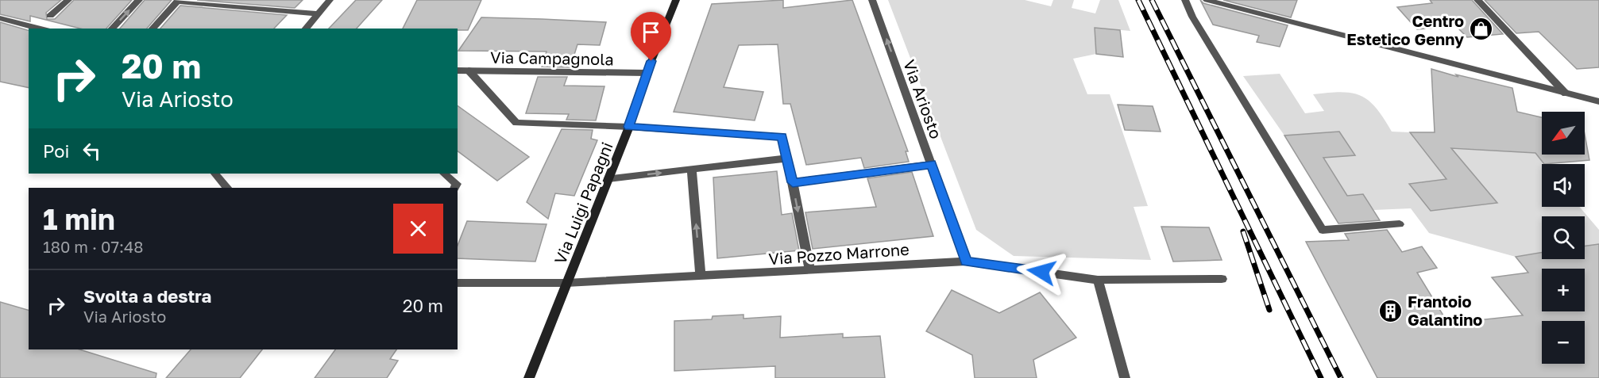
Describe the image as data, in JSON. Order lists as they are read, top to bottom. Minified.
{"streets":{"street":["Via Campagnola","Via Ariosto","Via Luigi Papagni","Via Pozzo Marrone"]},"crossings":[["Via Campagnola","Via Luigi Papagni"],["Via Ariosto","Via Pozzo Marrone"],["Via Luigi Papagni","Via Pozzo Marrone"]],"one_way":["Via Ariosto"],"places":{"shop":["Centro Estetico Genny"],"building":["Frantoio Galantino"]},"north":"bottom left","page":{"turn":["20 m","Via Ariosto"],"map_buttons":["+","−"],"then":"Poi","heading":["1 min","180 m · 07:48"],"list":[{"name":"Svolta a destra","note":"Via Ariosto","value":"20 m"}]}}
